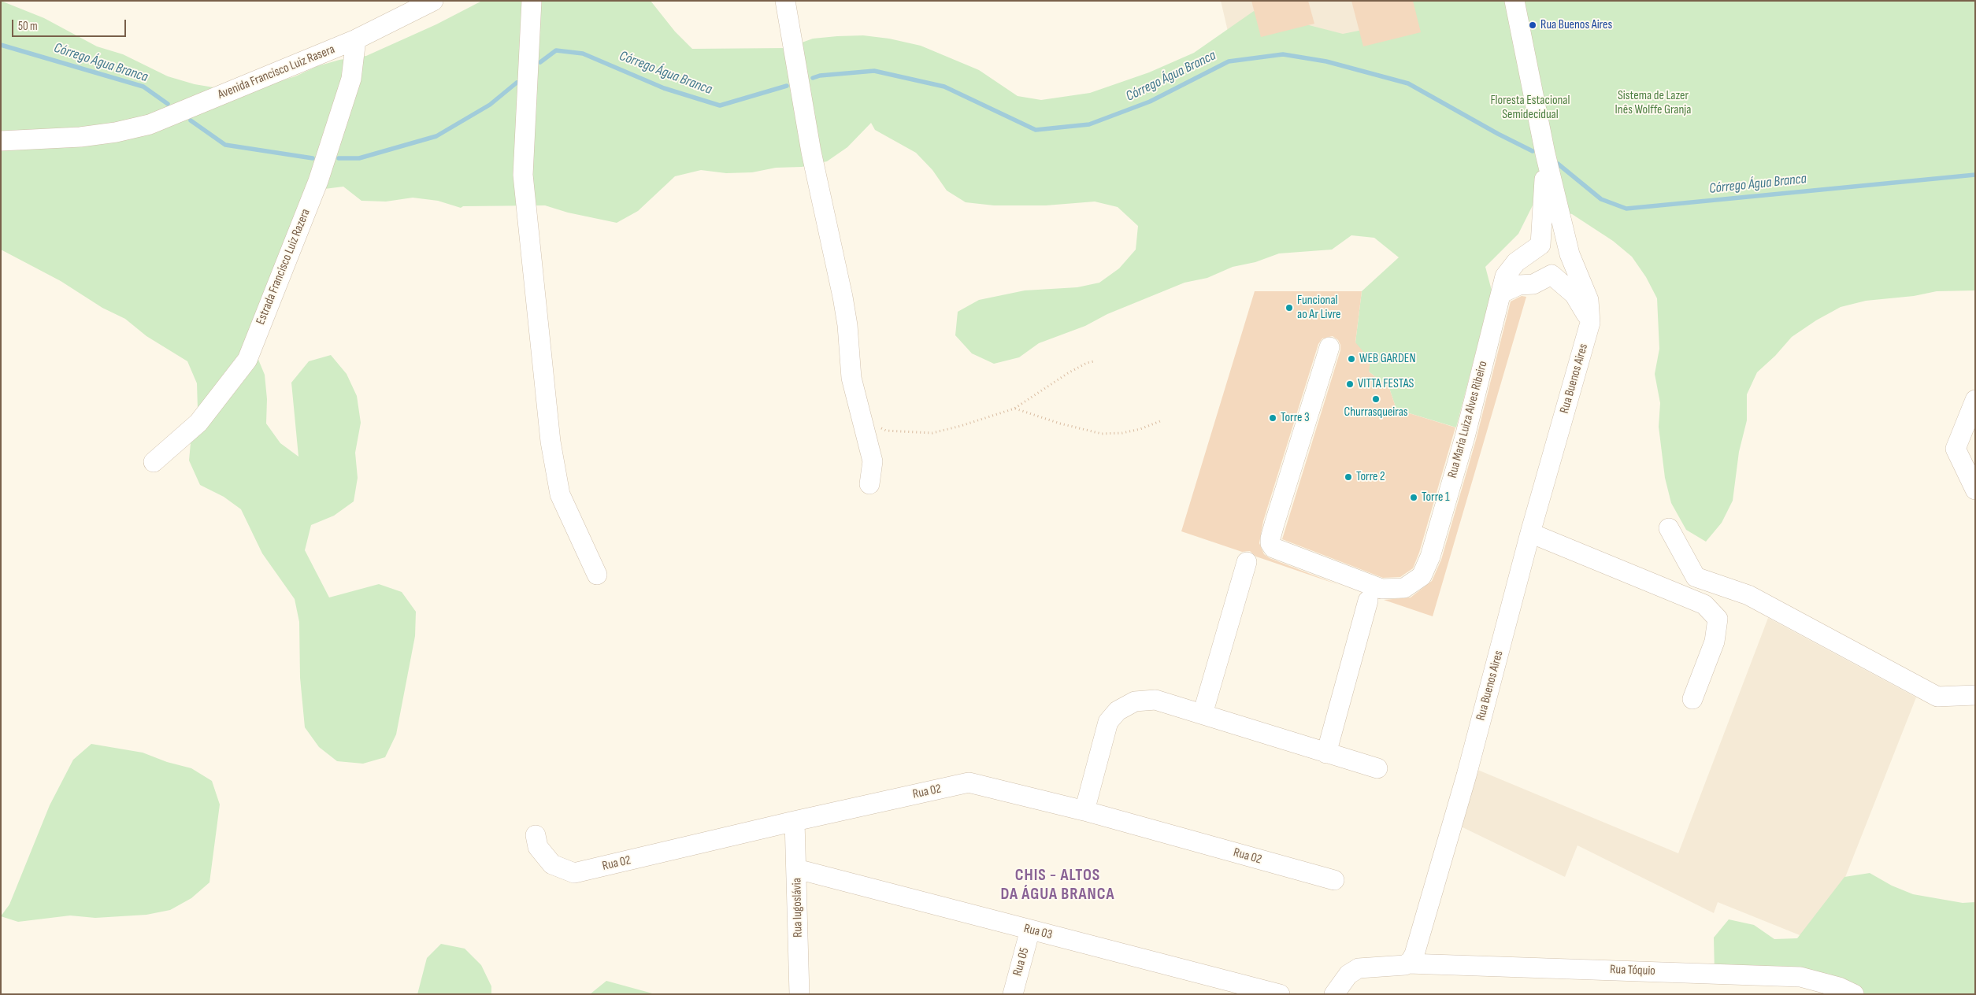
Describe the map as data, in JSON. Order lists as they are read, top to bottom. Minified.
{"streets":{"street":["Avenida Francisco Luiz Rasera","Estrada Francisco Luiz Razera","Rua Buenos Aires","Rua Maria Luiza Alves Ribeiro","Rua 02","Rua Iugoslávia","Rua 03","Rua 05","Rua Tóquio"]},"crossings":[["Avenida Francisco Luiz Rasera","Estrada Francisco Luiz Razera"],["Rua Buenos Aires","Rua Maria Luiza Alves Ribeiro"],["Rua Buenos Aires","Rua Tóquio"],["Rua 02","Rua Iugoslávia"],["Rua Iugoslávia","Rua 03"],["Rua 03","Rua 05"]],"districts":["CHIS - ALTOS DA ÁGUA BRANCA"],"water":["Córrego Água Branca"],"parks":["Sistema de Lazer Inês Wolffe Granja","Floresta Estacional Semidecidual"],"places":["Rua Buenos Aires","Funcional ao Ar Livre","WEB GARDEN","VITTA FESTAS","Churrasqueiras","Torre 3","Torre 2","Torre 1"],"scale_bar":"50 m"}
